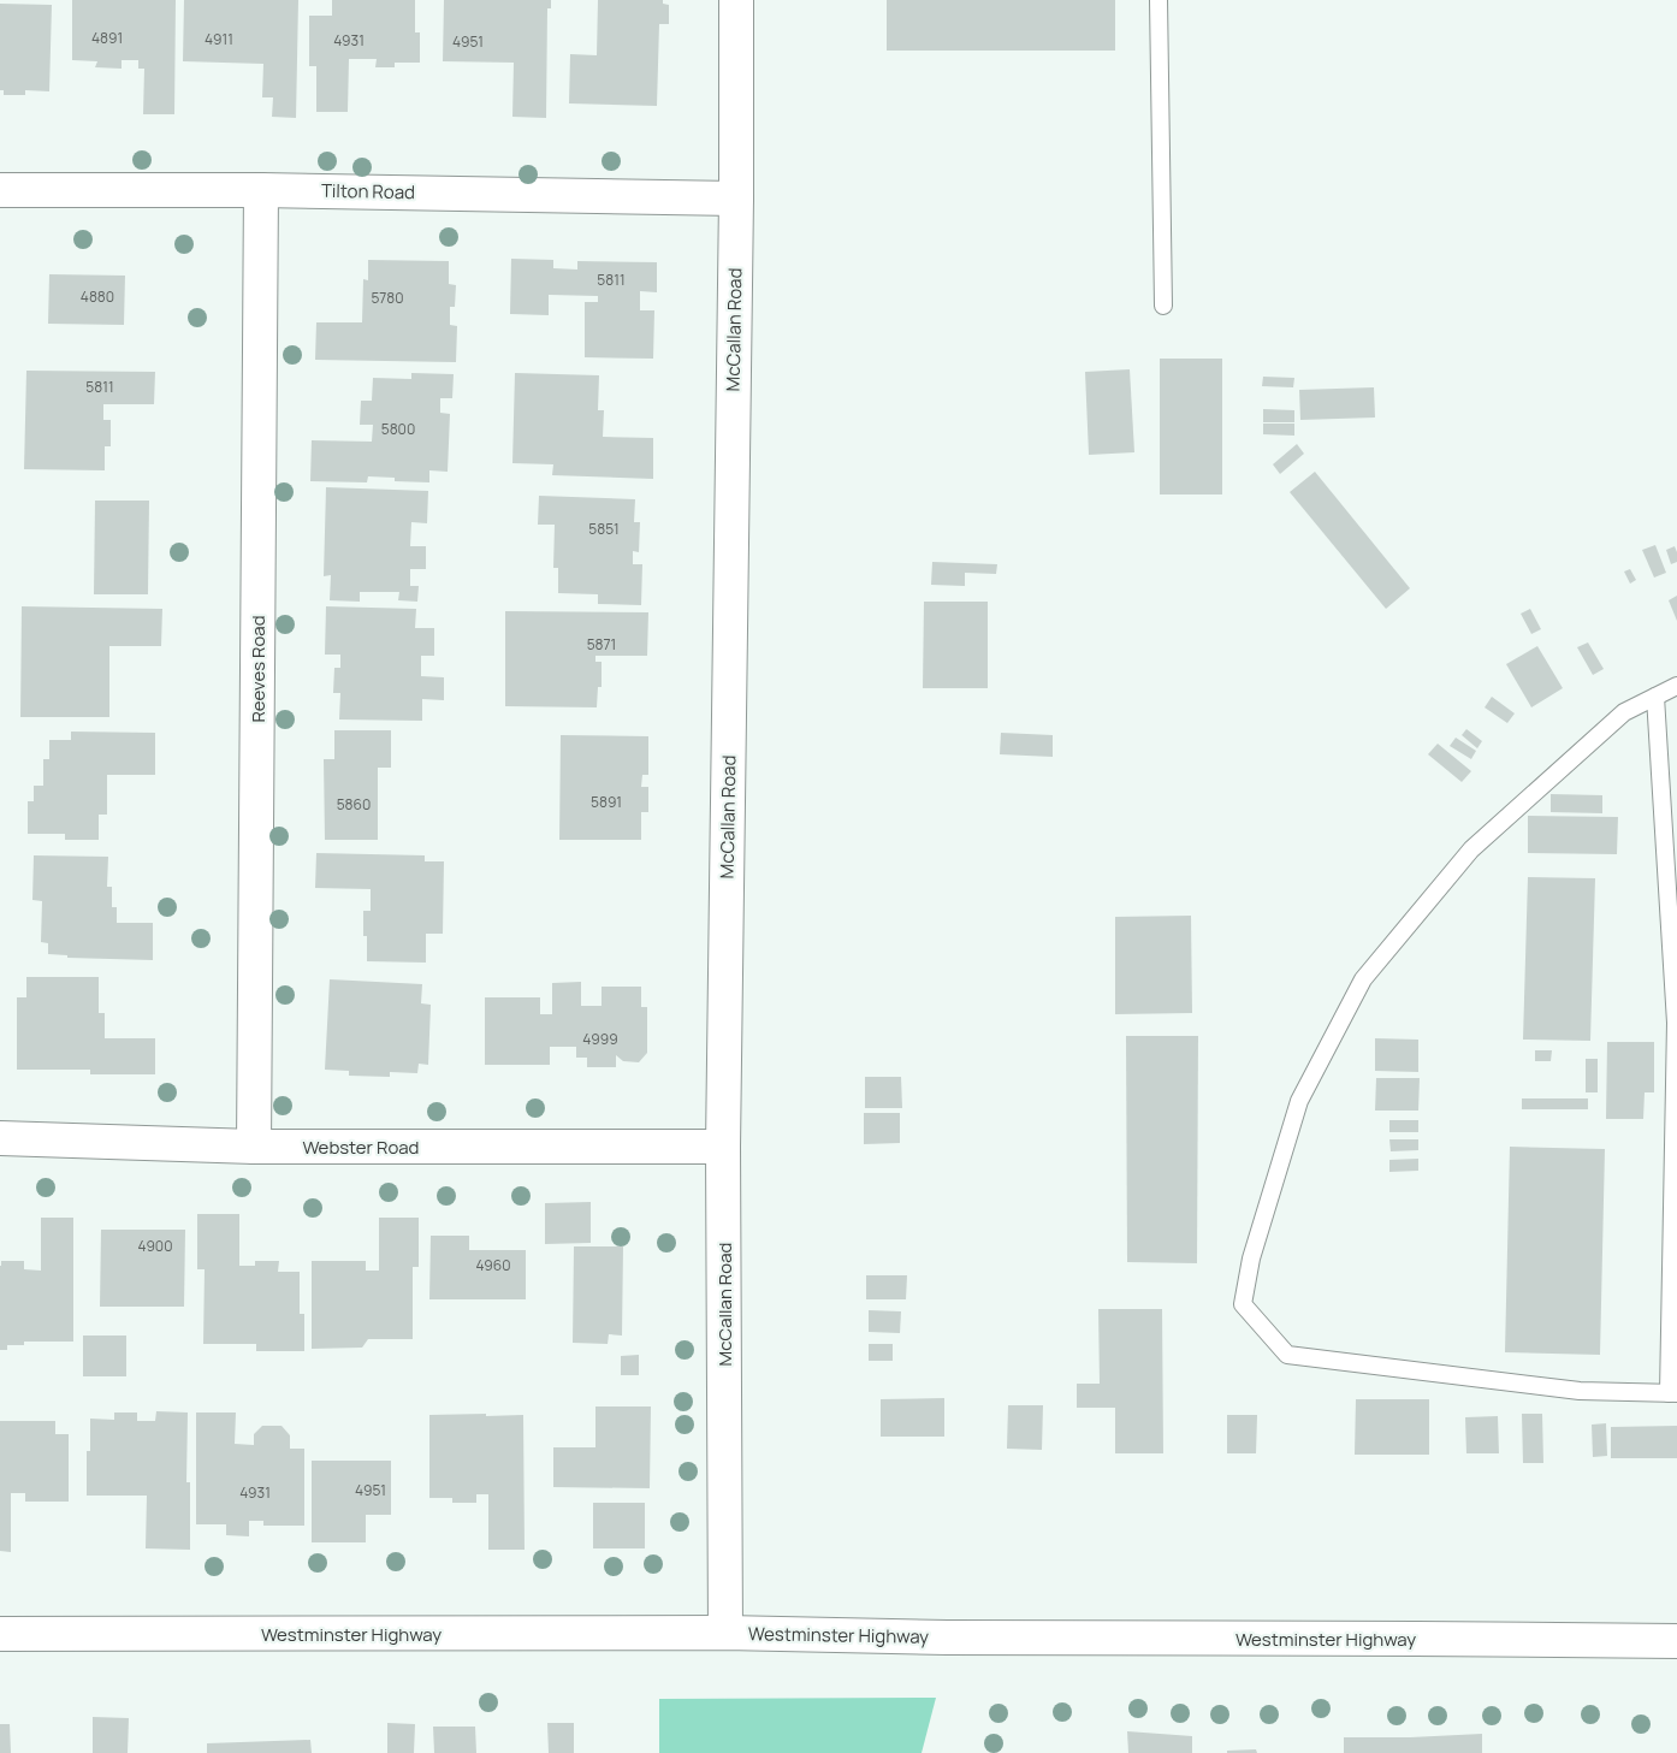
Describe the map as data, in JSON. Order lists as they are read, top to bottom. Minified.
{"streets":{"street":["Tilton Road","McCallan Road","Reeves Road","Webster Road","Westminster Highway"]},"crossings":[["Tilton Road","McCallan Road"],["Tilton Road","Reeves Road"],["McCallan Road","Webster Road"],["McCallan Road","Westminster Highway"],["Reeves Road","Webster Road"]],"house_numbers":["4891","4911","4931","4951","5811","4880","5780","5811","5800","5851","5871","5891","5860","4999","4900","4960","4951","4931"]}
